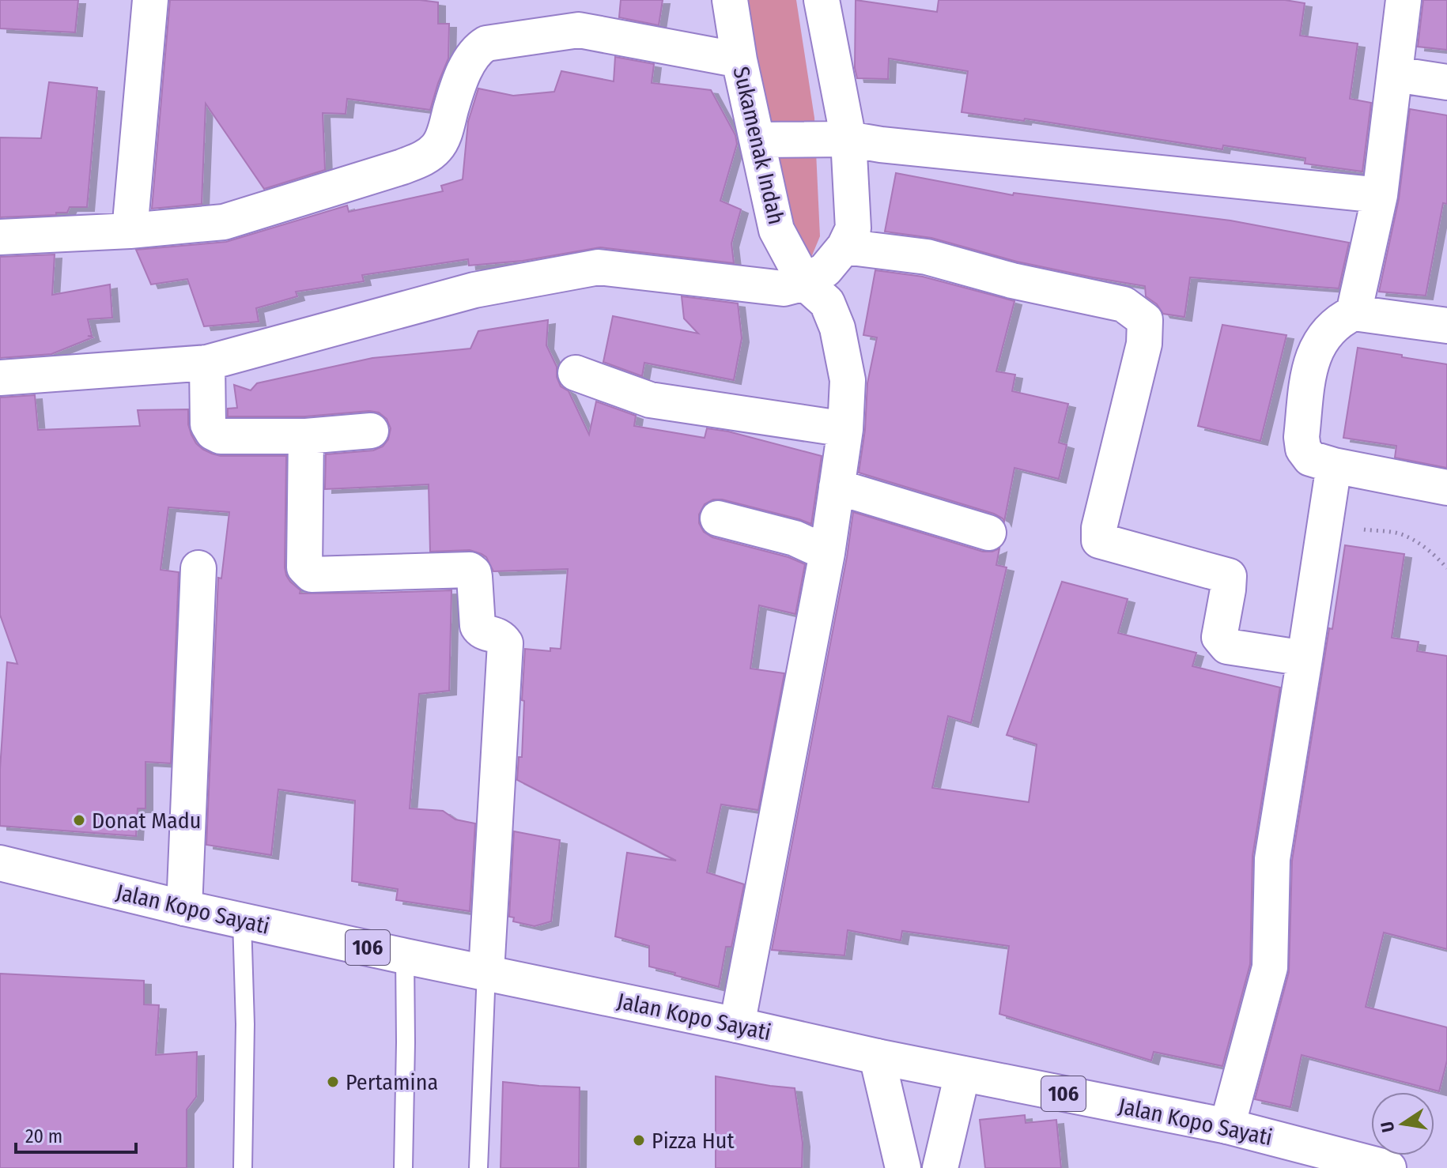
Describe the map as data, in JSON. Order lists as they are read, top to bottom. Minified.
{"streets":{"street":["Sukamenak Indah","Jalan Kopo Sayati","106"]},"crossings":[["Sukamenak Indah","Jalan Kopo Sayati"]],"places":["Donat Madu","Pertamina","Pizza Hut"],"scale_bar":"20 m","north":"left"}
